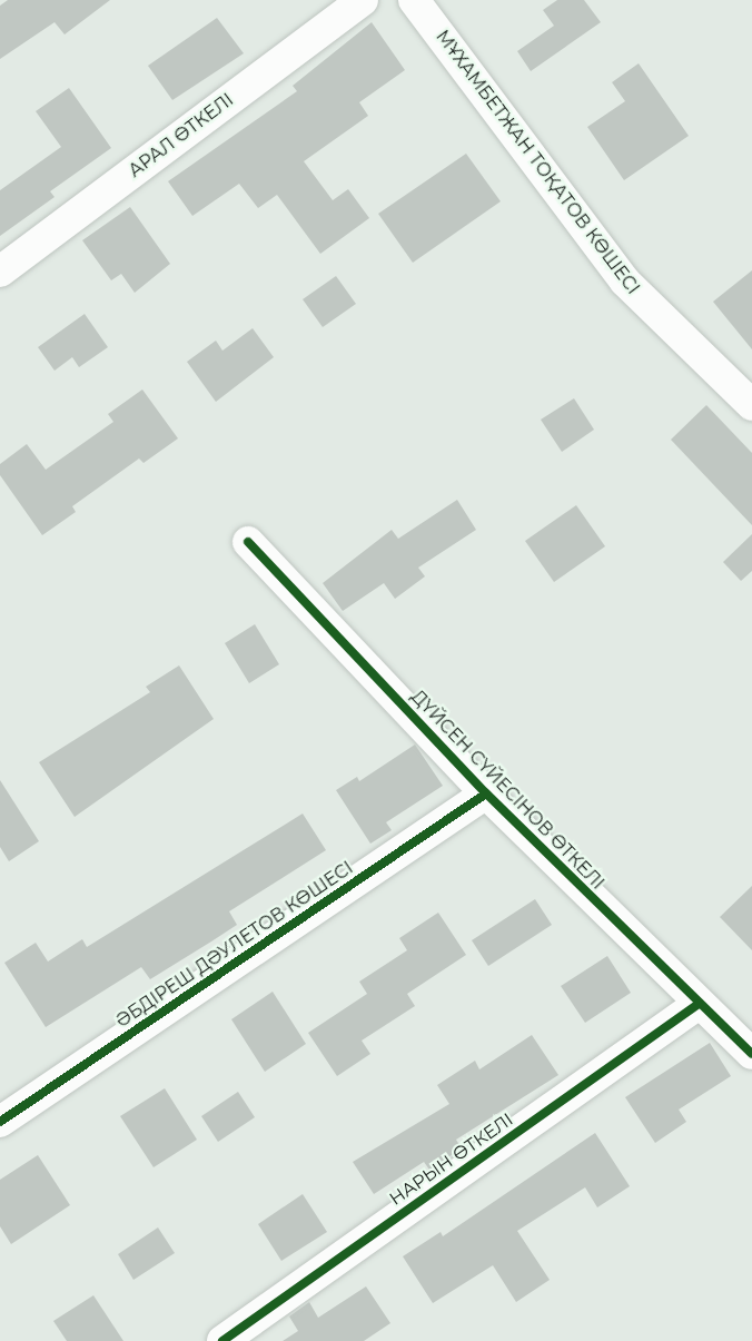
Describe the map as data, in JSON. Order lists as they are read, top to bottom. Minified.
{"streets":{"street":["АРАЛ ӨТКЕЛІ","МҰХАМБЕТЖАН ТОҚАТОВ КӨШЕСІ","ДҮЙСЕН СҮЙЕСІНОВ ӨТКЕЛІ","ӘБДІРЕШ ДӘУЛЕТОВ КӨШЕСІ","НАРЫН ӨТКЕЛІ"]},"crossings":[["ДҮЙСЕН СҮЙЕСІНОВ ӨТКЕЛІ","ӘБДІРЕШ ДӘУЛЕТОВ КӨШЕСІ"],["ДҮЙСЕН СҮЙЕСІНОВ ӨТКЕЛІ","НАРЫН ӨТКЕЛІ"]]}
